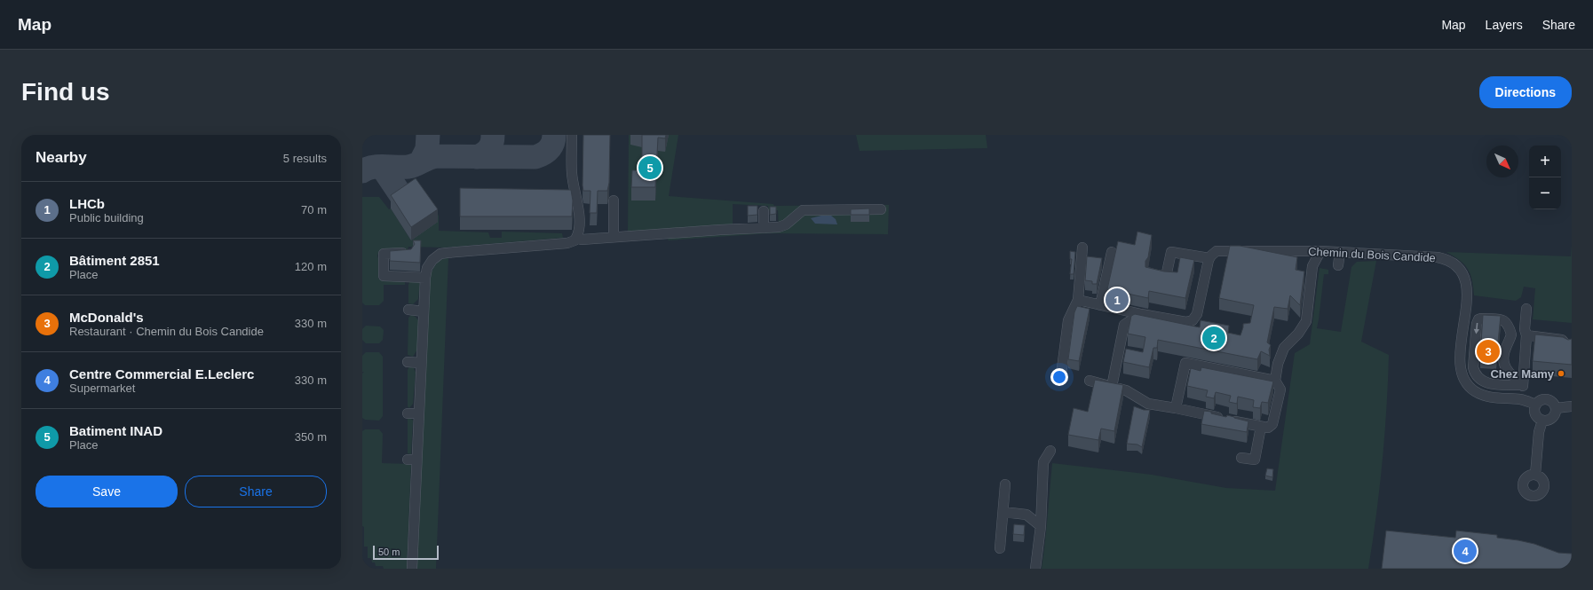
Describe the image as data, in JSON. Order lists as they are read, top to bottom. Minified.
{"streets":{"street":["Chemin du Bois Candide"]},"places":["Chez Mamy"],"scale_bar":"50 m","north":"bottom right","page":{"header":"Map","nav":["Map","Layers","Share"],"buttons":["Directions",["Save","Share"]],"title":"Find us","heading":["Nearby","5 results"],"map_buttons":["+","−"],"pins":["5","1","2","3","4"],"list":[{"mark":"1","name":"LHCb","note":"Public building","value":"70 m"},{"mark":"2","name":"Bâtiment 2851","note":"Place","value":"120 m"},{"mark":"3","name":"McDonald's","note":"Restaurant · Chemin du Bois Candide","value":"330 m"},{"mark":"4","name":"Centre Commercial E.Leclerc","note":"Supermarket","value":"330 m"},{"mark":"5","name":"Batiment INAD","note":"Place","value":"350 m"}],"scale":"50 m"}}
